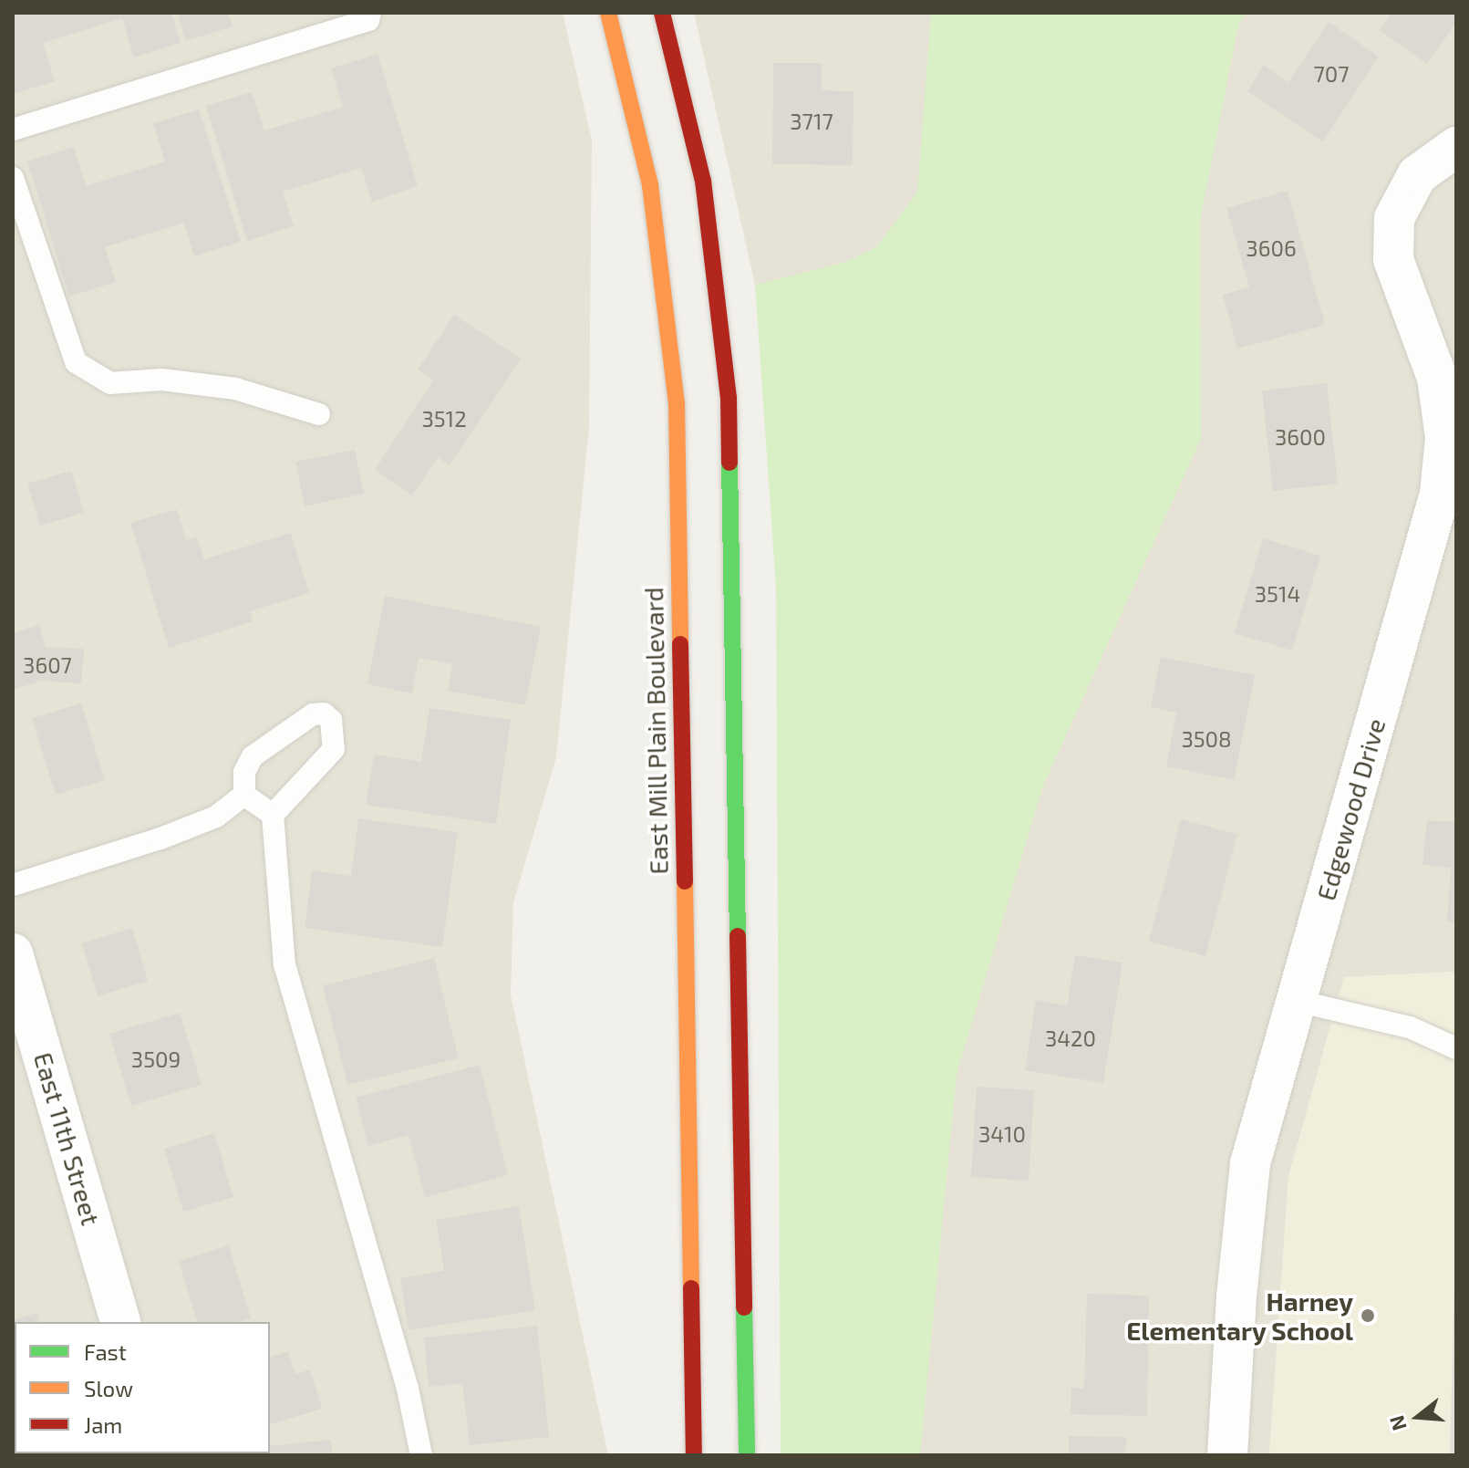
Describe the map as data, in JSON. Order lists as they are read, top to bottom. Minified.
{"streets":{"main road":["East Mill Plain Boulevard"],"street":["Edgewood Drive","East 11th Street"]},"places":["Harney Elementary School"],"house_numbers":["707","3717","3606","3512","3600","3514","3607","3508","3420","3509","3410"],"legend":["Fast","Slow","Jam"],"north":"left"}
